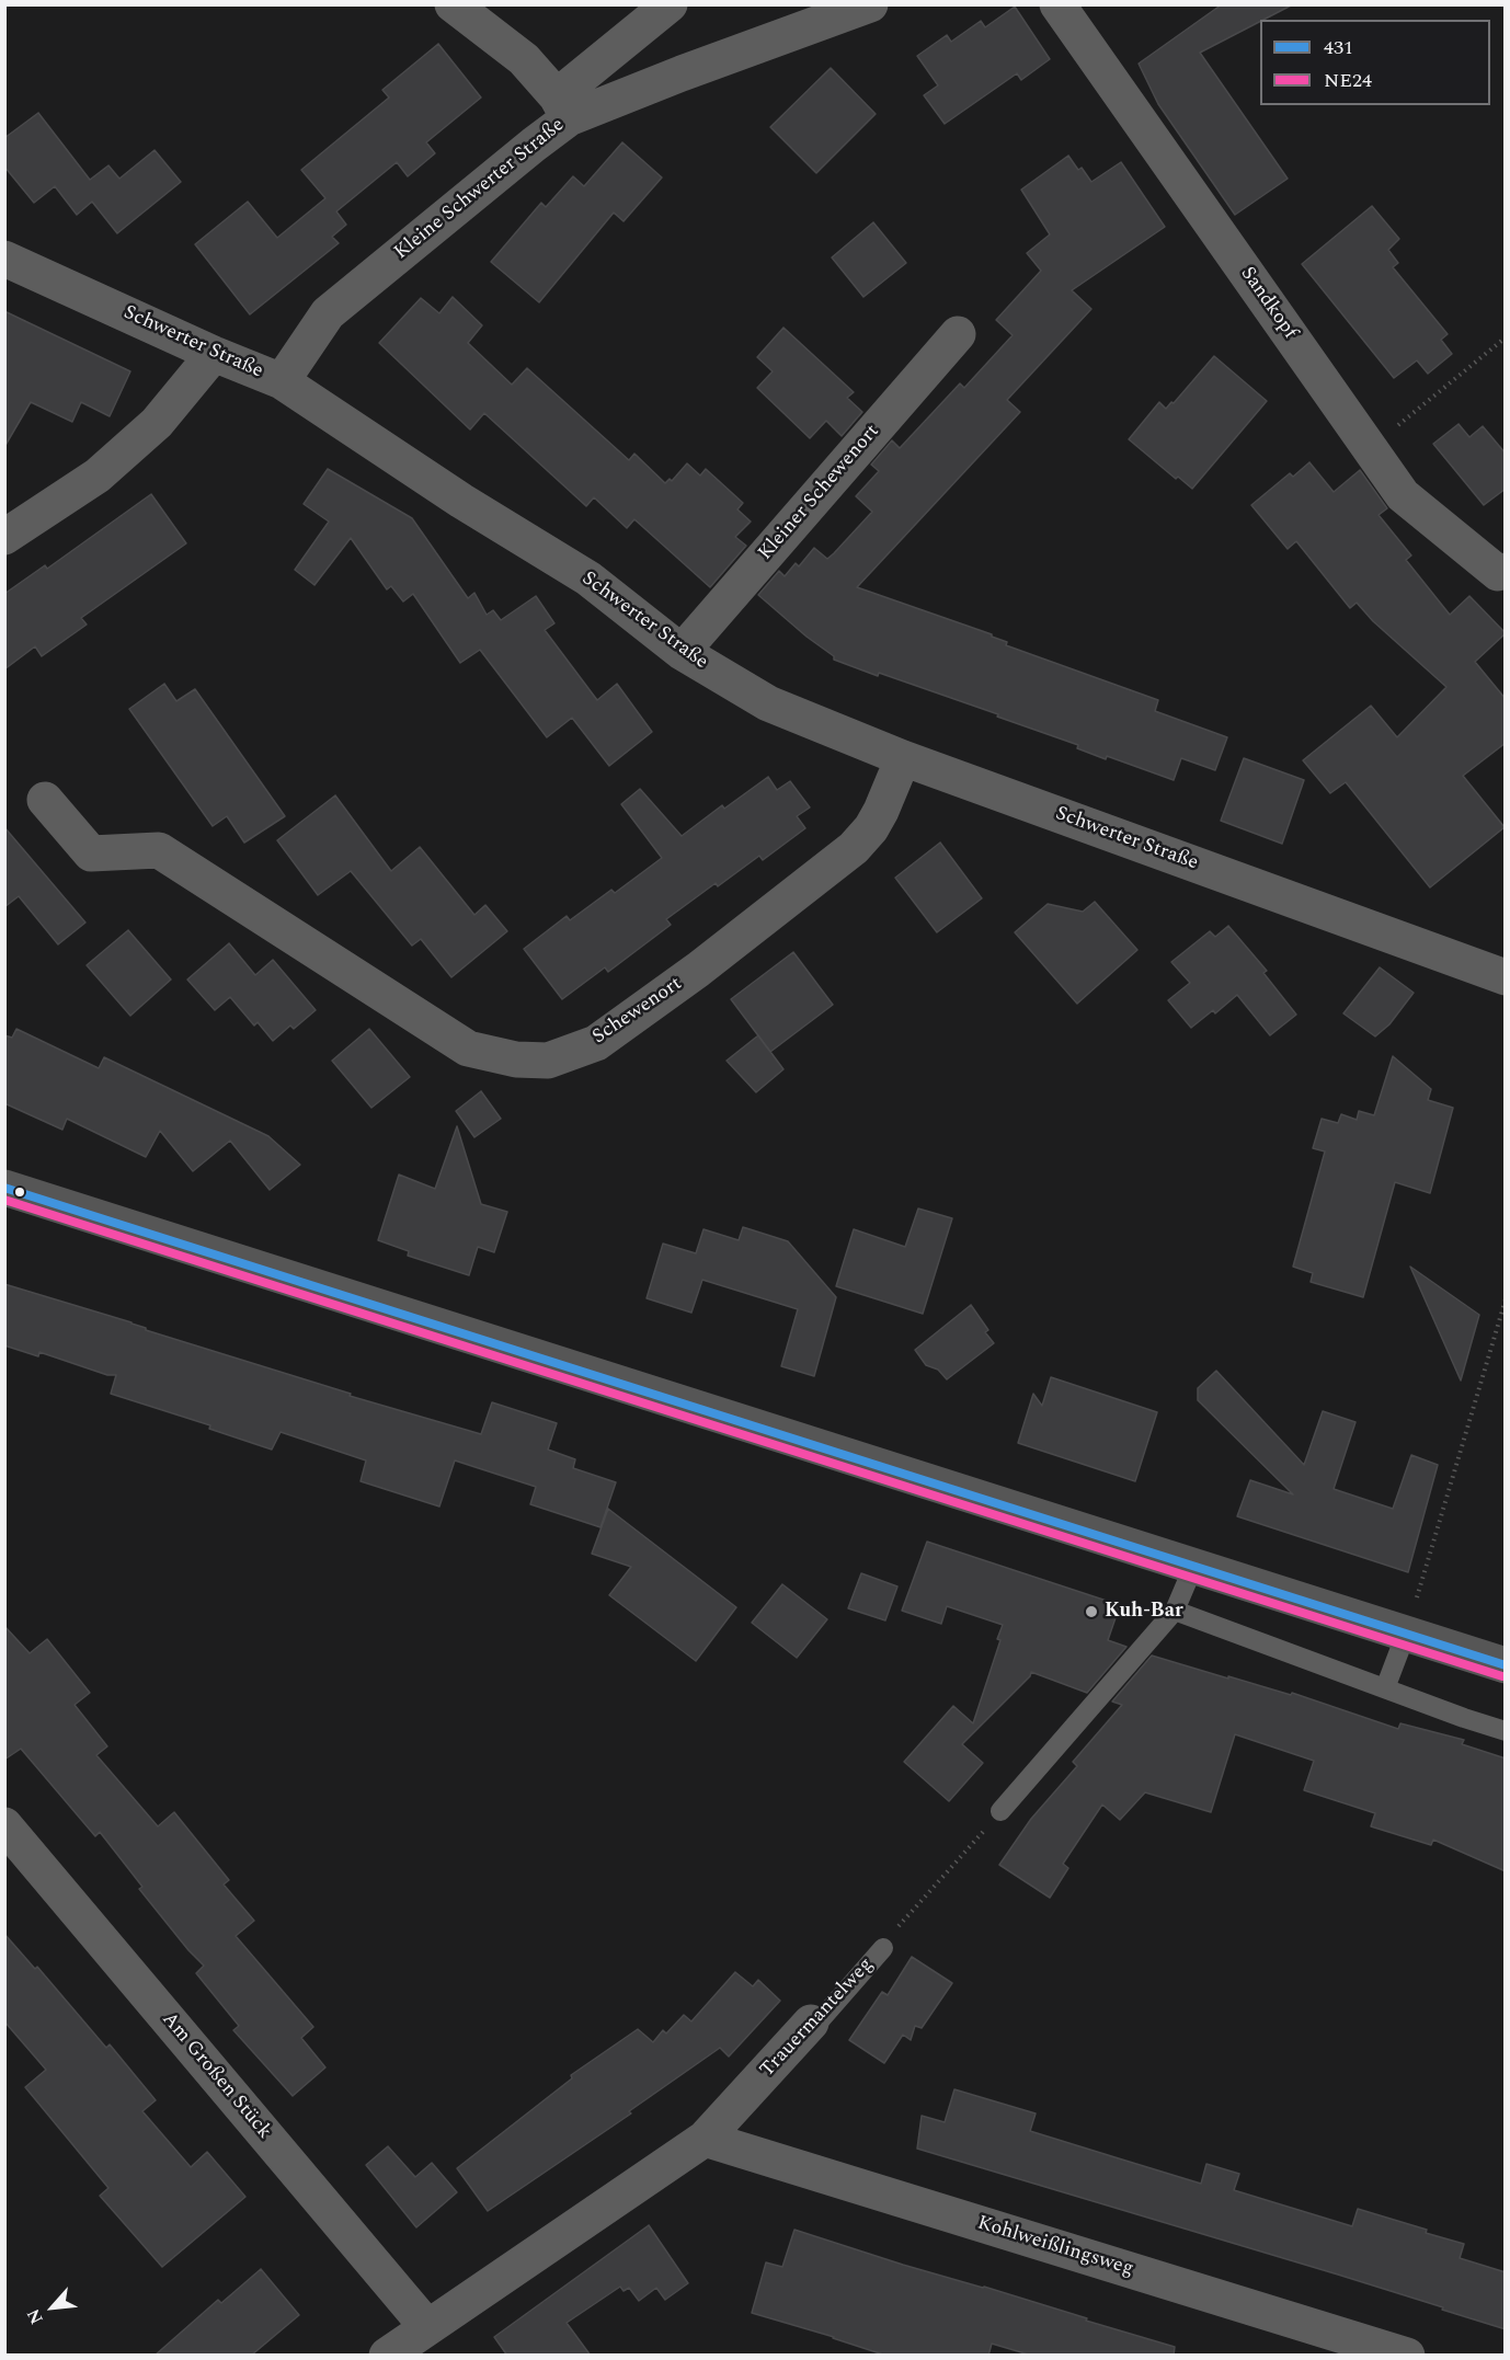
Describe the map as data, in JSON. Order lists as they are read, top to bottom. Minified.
{"streets":{"street":["Kleine Schwerter Straße","Sandkopf","Schwerter Straße","Kleiner Schewenort","Schewenort","Trauermantelweg","Am Großen Stück","Kohlweißlingsweg"]},"crossings":[["Kleine Schwerter Straße","Schwerter Straße"],["Schwerter Straße","Kleiner Schewenort"],["Schwerter Straße","Schewenort"],["Trauermantelweg","Am Großen Stück"],["Trauermantelweg","Kohlweißlingsweg"]],"places":["Kuh-Bar"],"lines":["transit line 431","transit line NE24"],"legend":["431","NE24"],"north":"bottom left"}
